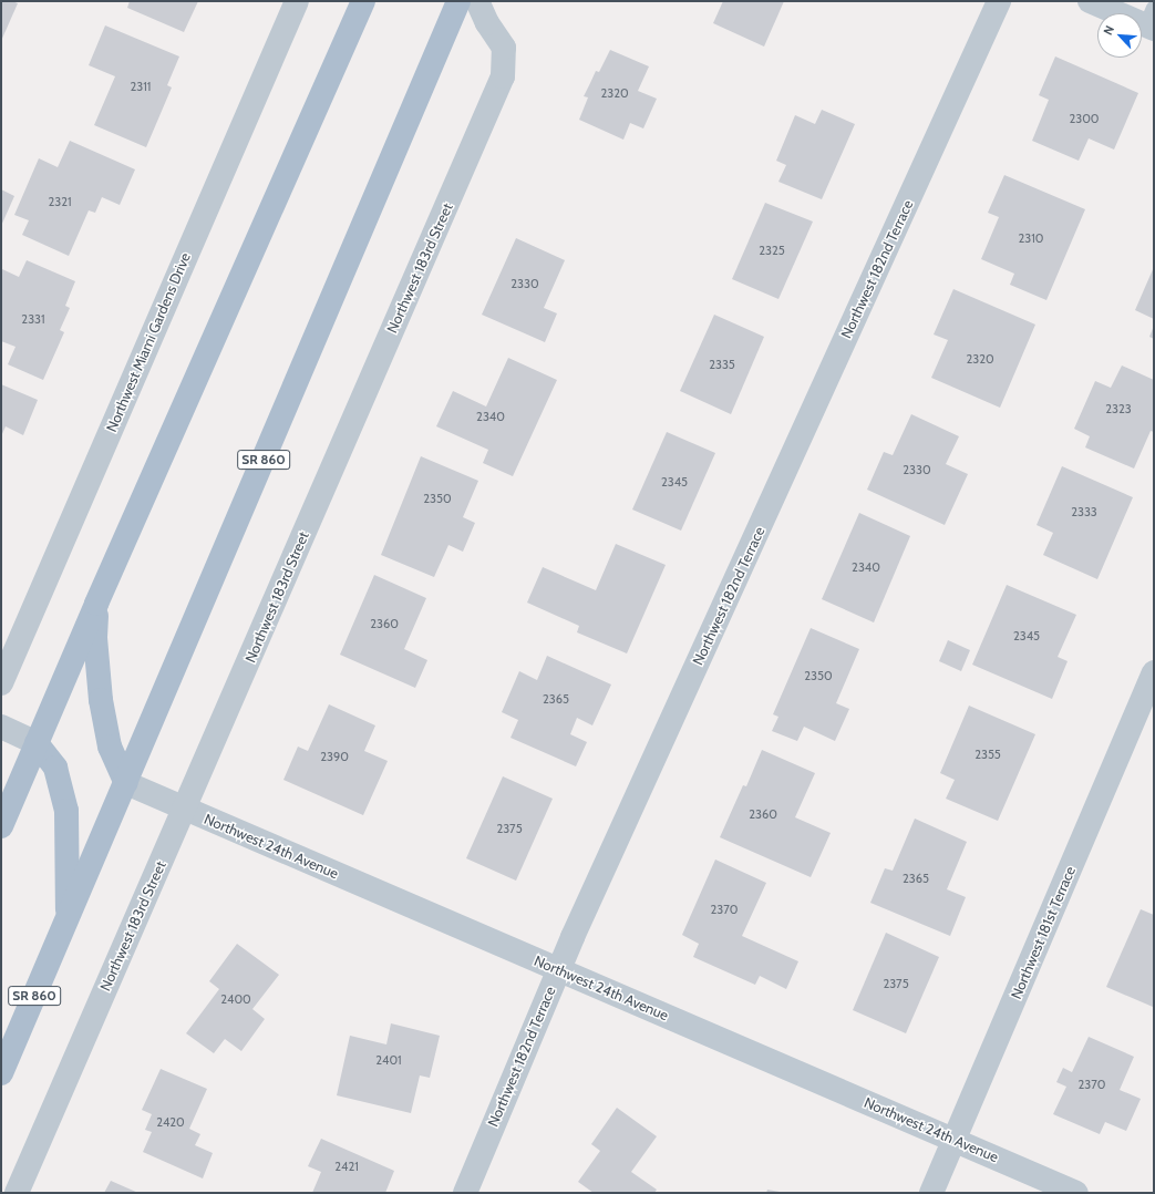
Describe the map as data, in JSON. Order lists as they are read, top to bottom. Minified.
{"streets":{"main road":["SR 860"],"street":["Northwest 183rd Street","Northwest 182nd Terrace","Northwest Miami Gardens Drive","Northwest 24th Avenue","Northwest 181st Terrace"]},"crossings":[["Northwest 183rd Street","Northwest 24th Avenue"],["Northwest 182nd Terrace","Northwest 24th Avenue"],["SR 860","Northwest 24th Avenue"],["Northwest 24th Avenue","Northwest 181st Terrace"]],"house_numbers":["2311","2320","2300","2321","2310","2325","2330","2331","2320","2335","2323","2340","2330","2345","2350","2333","2340","2360","2345","2350","2365","2355","2390","2360","2375","2365","2370","2375","2400","2401","2370","2420","2421"],"north":"top left"}
